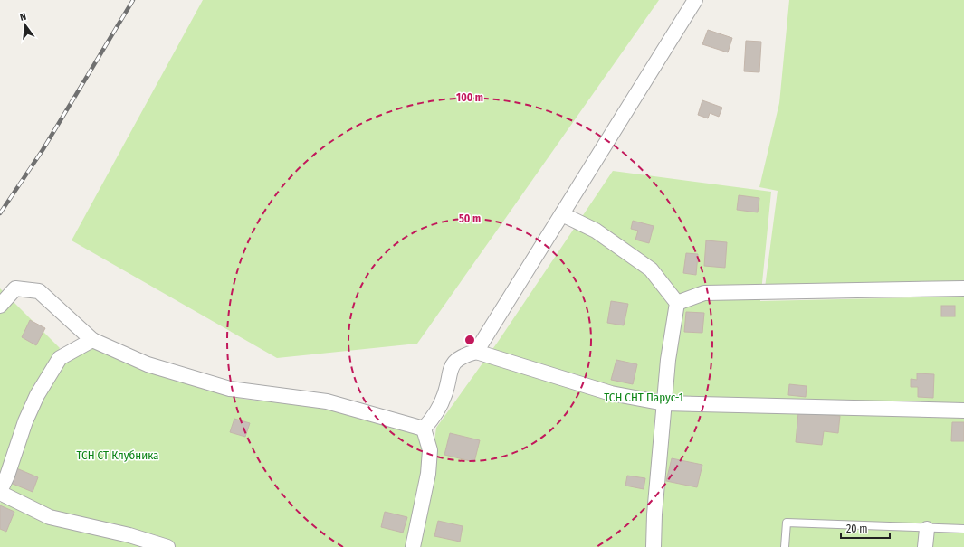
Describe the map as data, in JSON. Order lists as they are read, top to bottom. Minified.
{"parks":["ТСН СНТ Парус-1","ТСН СТ Клубника"],"scale_bar":"20 m","north":"top","rings":["100 m","50 m"]}
